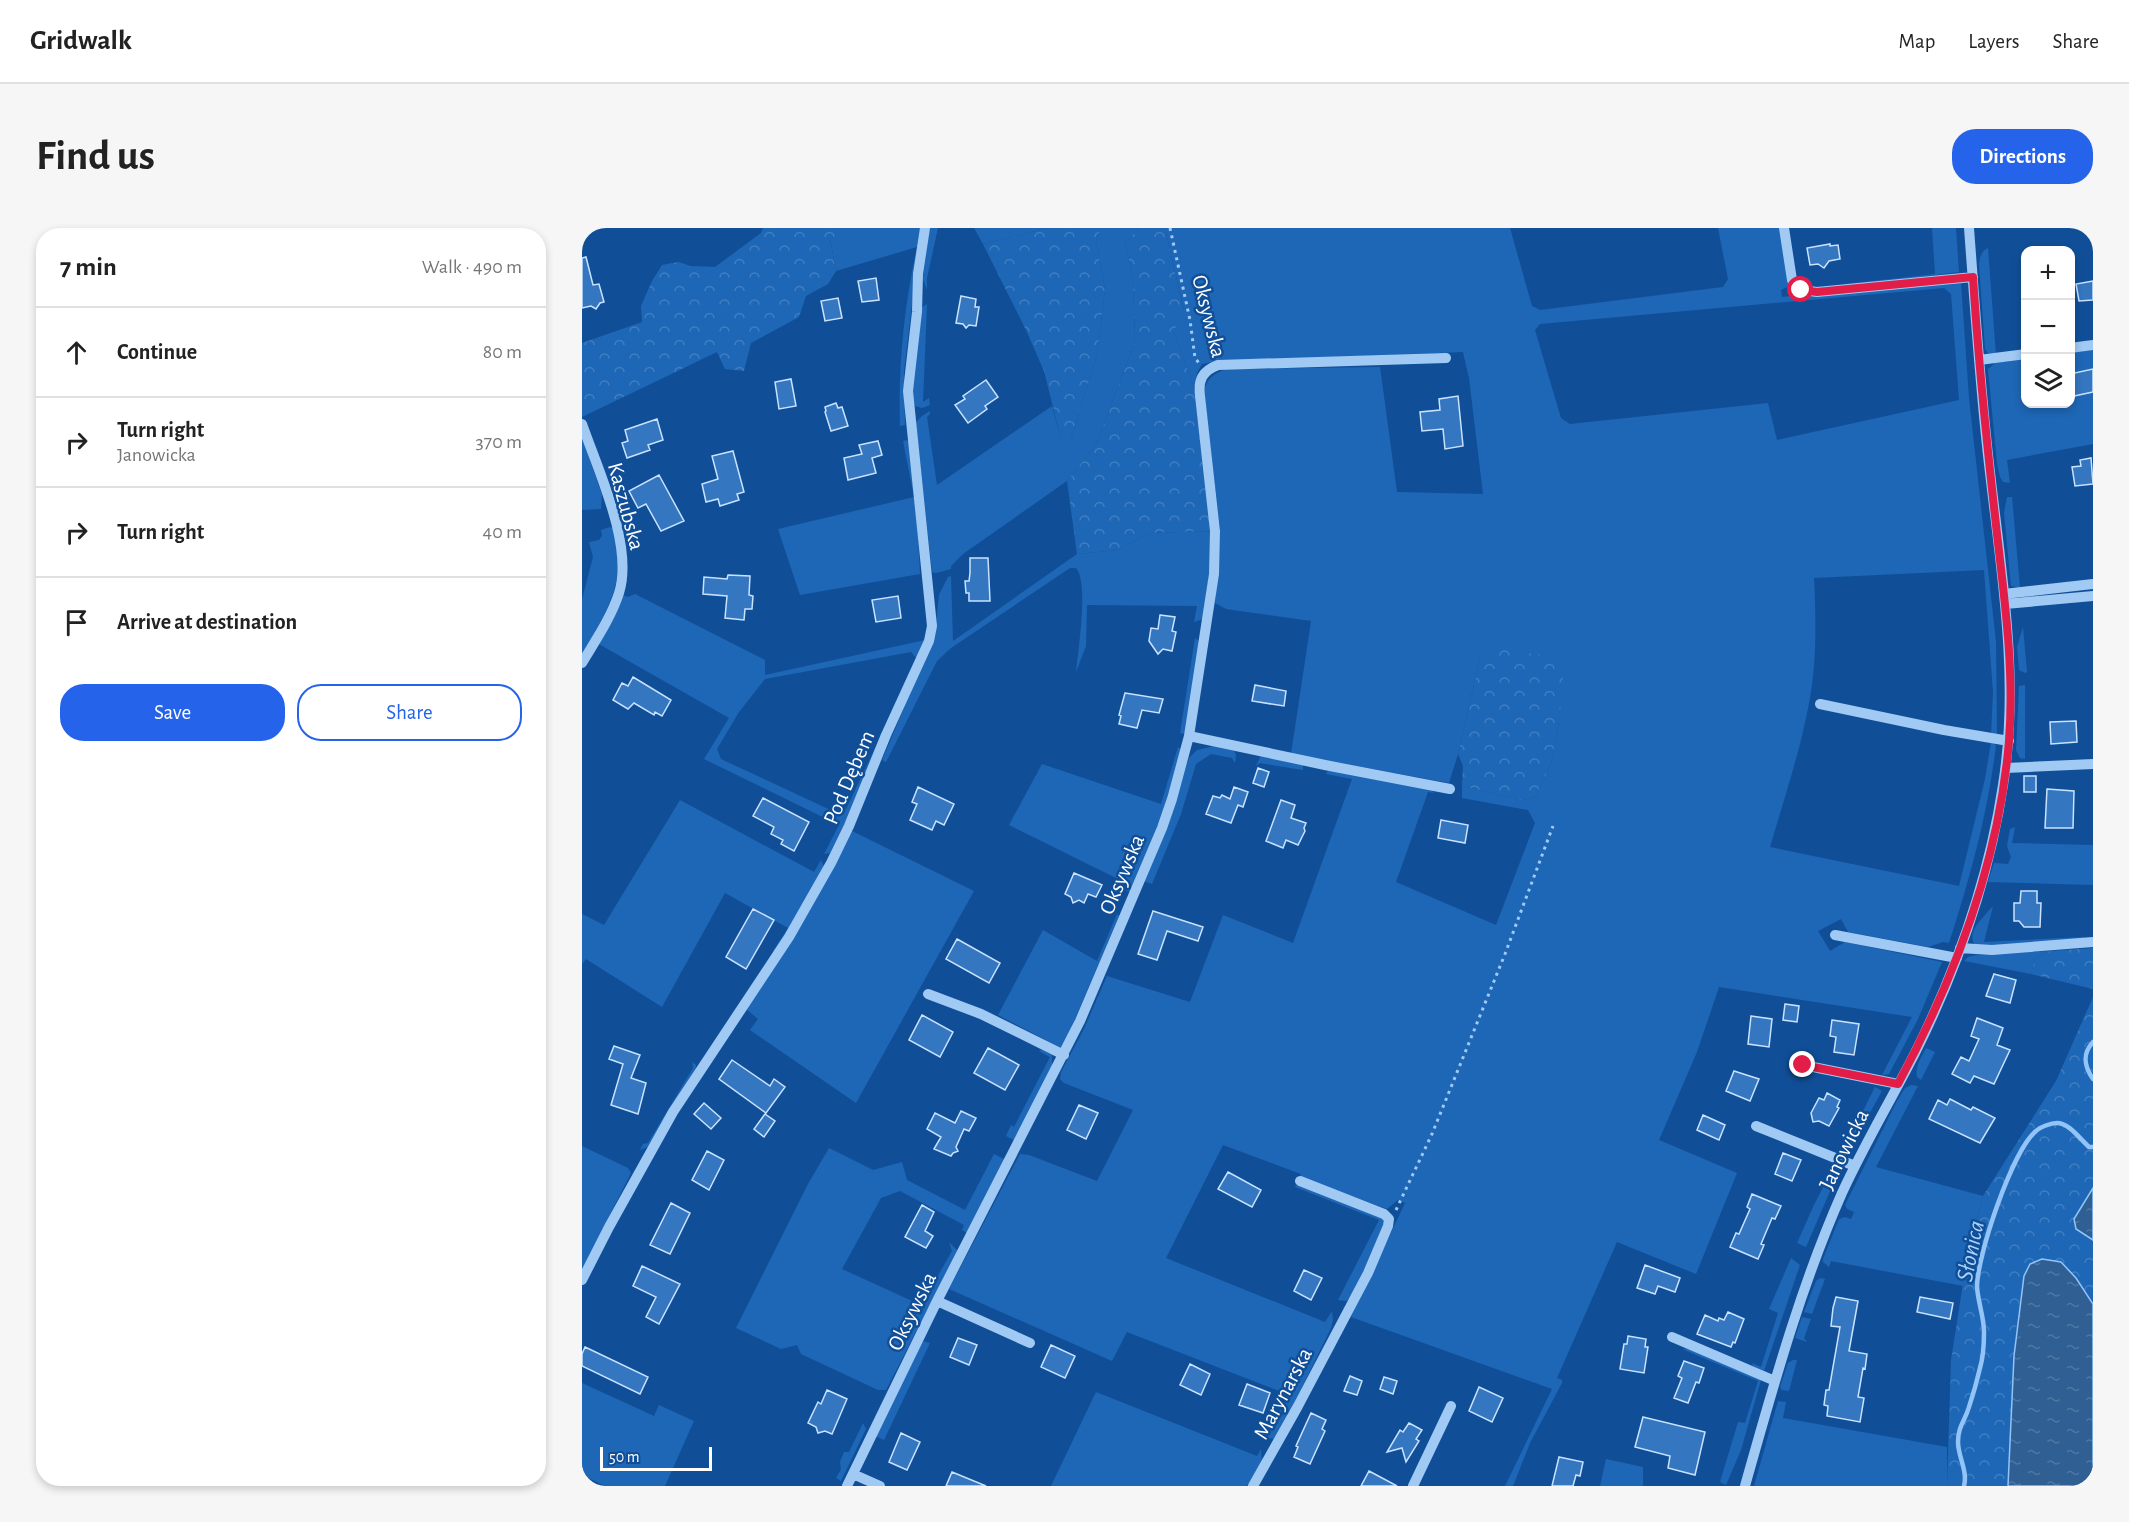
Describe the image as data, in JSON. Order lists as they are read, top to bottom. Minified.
{"streets":{"street":["Oksywska","Kaszubska","Pod Dębem","Janowicka","Marynarska"]},"water":["Słonica"],"scale_bar":"50 m","page":{"header":"Gridwalk","nav":["Map","Layers","Share"],"buttons":["Directions",["Save","Share"]],"title":"Find us","heading":["7 min","Walk · 490 m"],"map_buttons":["+","−"],"list":[["Continue","80 m"],["Turn right","Janowicka","370 m"],["Turn right","40 m"],"Arrive at destination"],"scale":"50 m"}}
